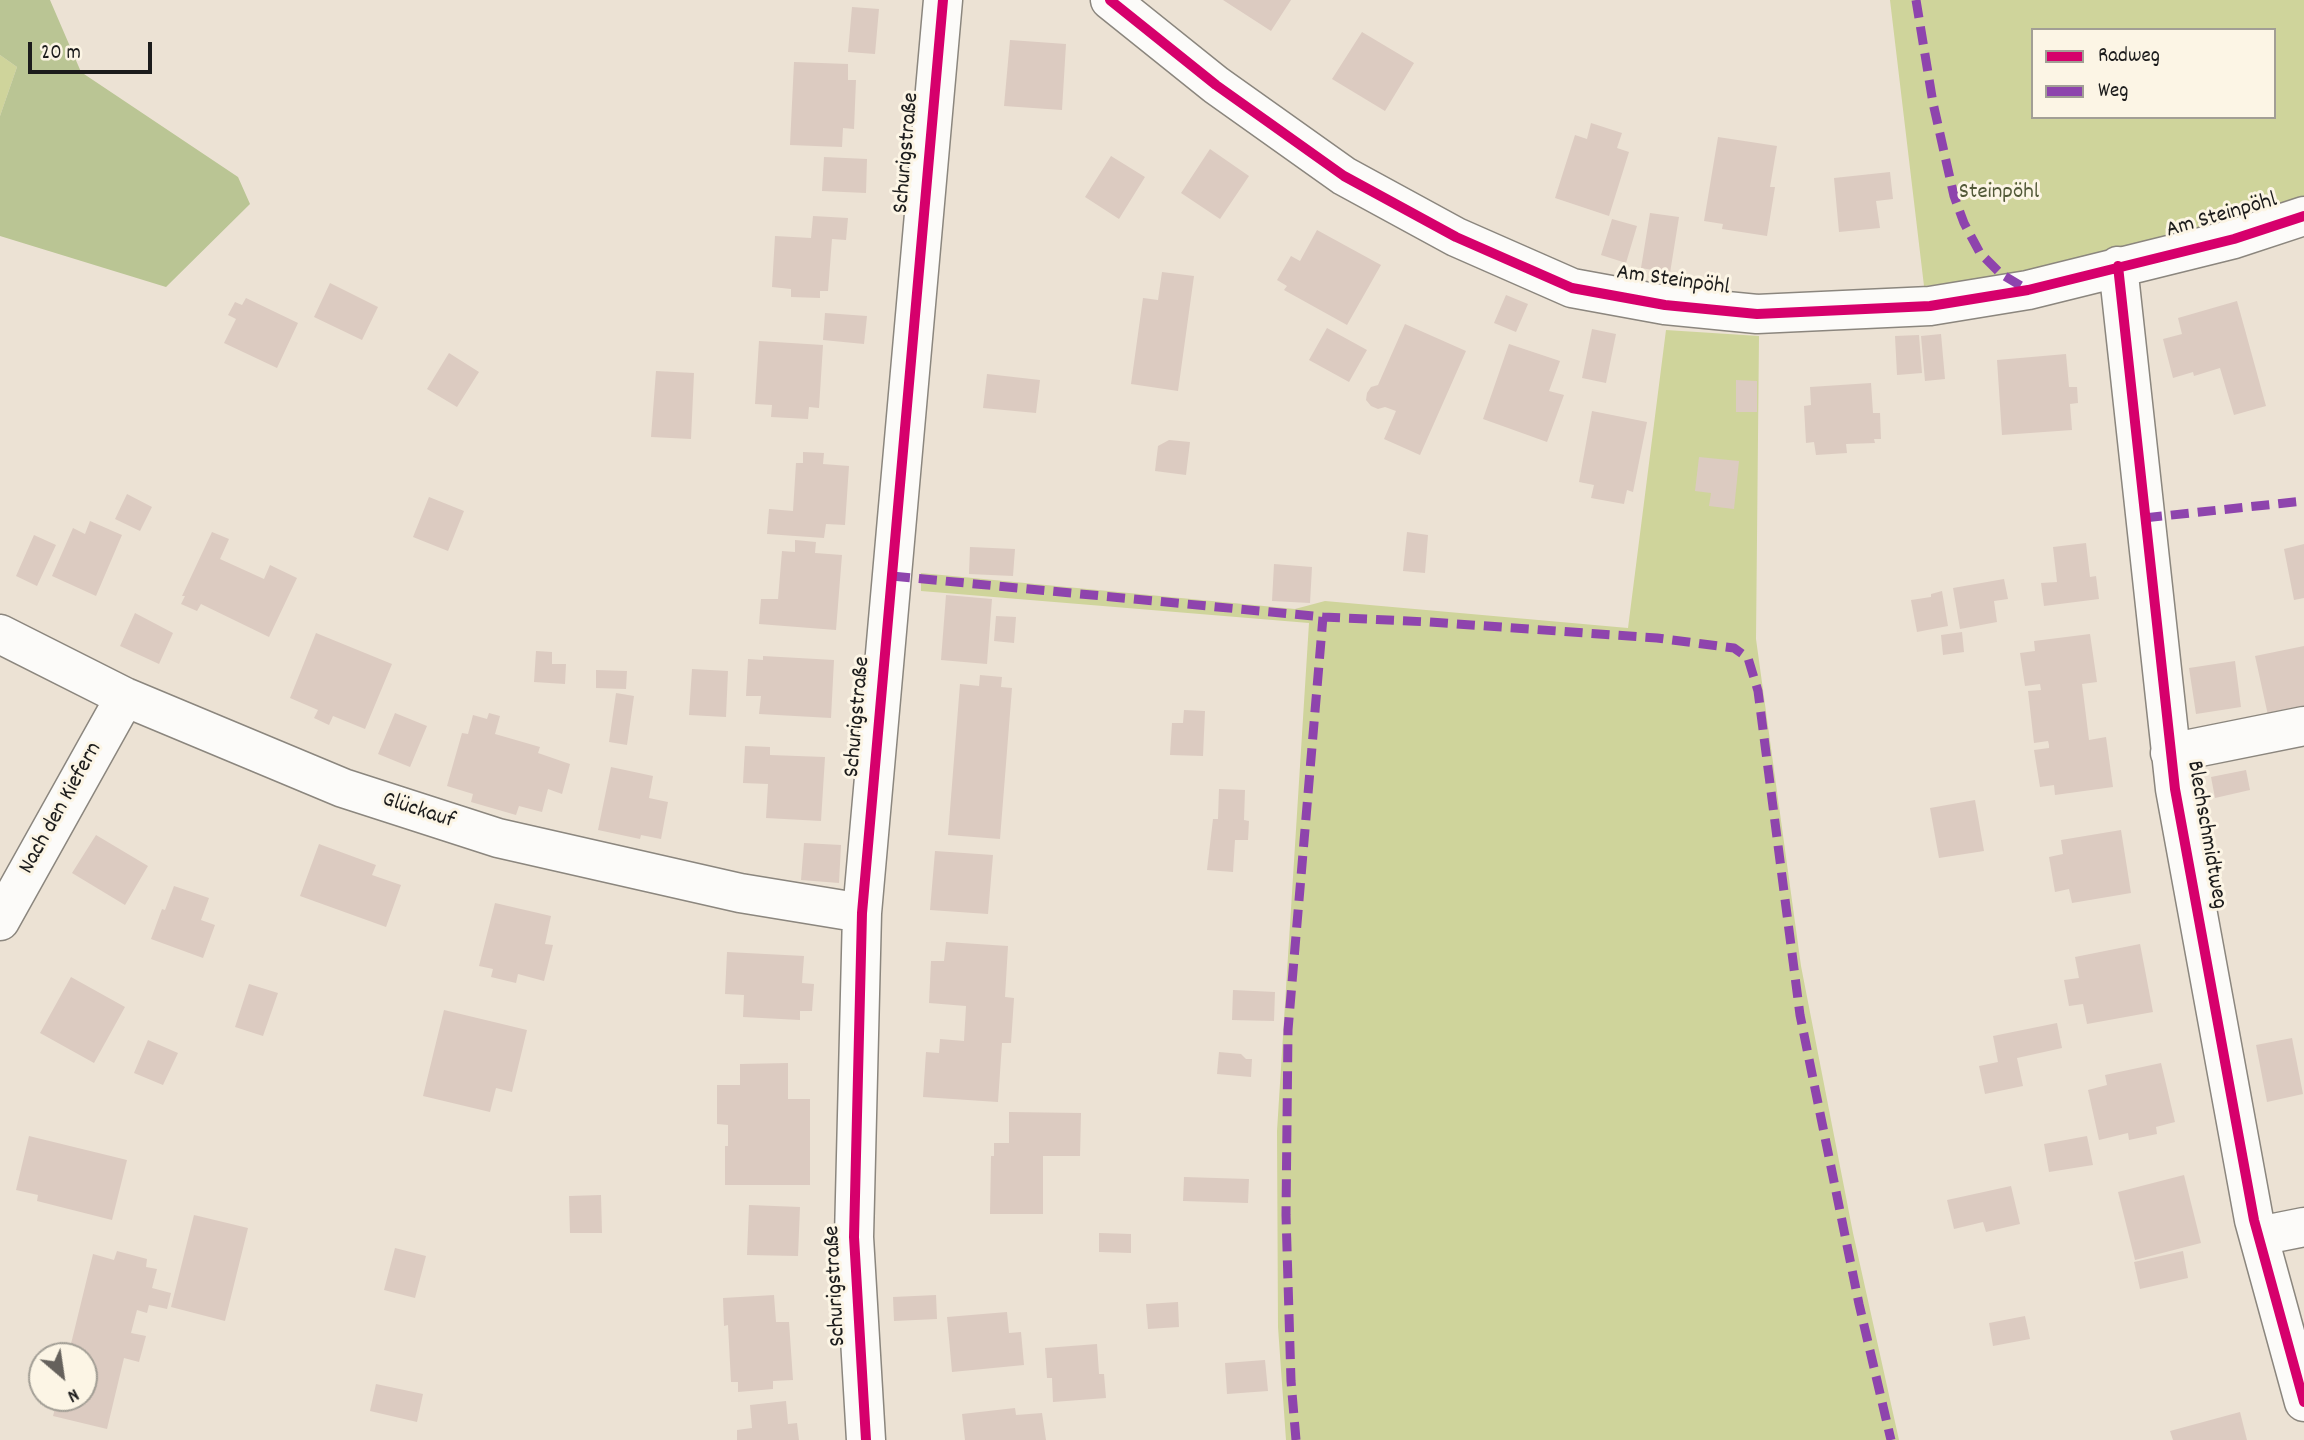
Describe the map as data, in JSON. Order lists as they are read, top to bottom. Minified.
{"streets":{"street":["Schurigstraße","Am Steinpöhl","Nach den Kiefern","Glückauf","Blechschmidtweg"]},"crossings":[["Schurigstraße","Glückauf"],["Am Steinpöhl","Blechschmidtweg"],["Nach den Kiefern","Glückauf"]],"parks":["Steinpöhl"],"legend":["Radweg","Weg"],"scale_bar":"20 m","north":"bottom right"}
